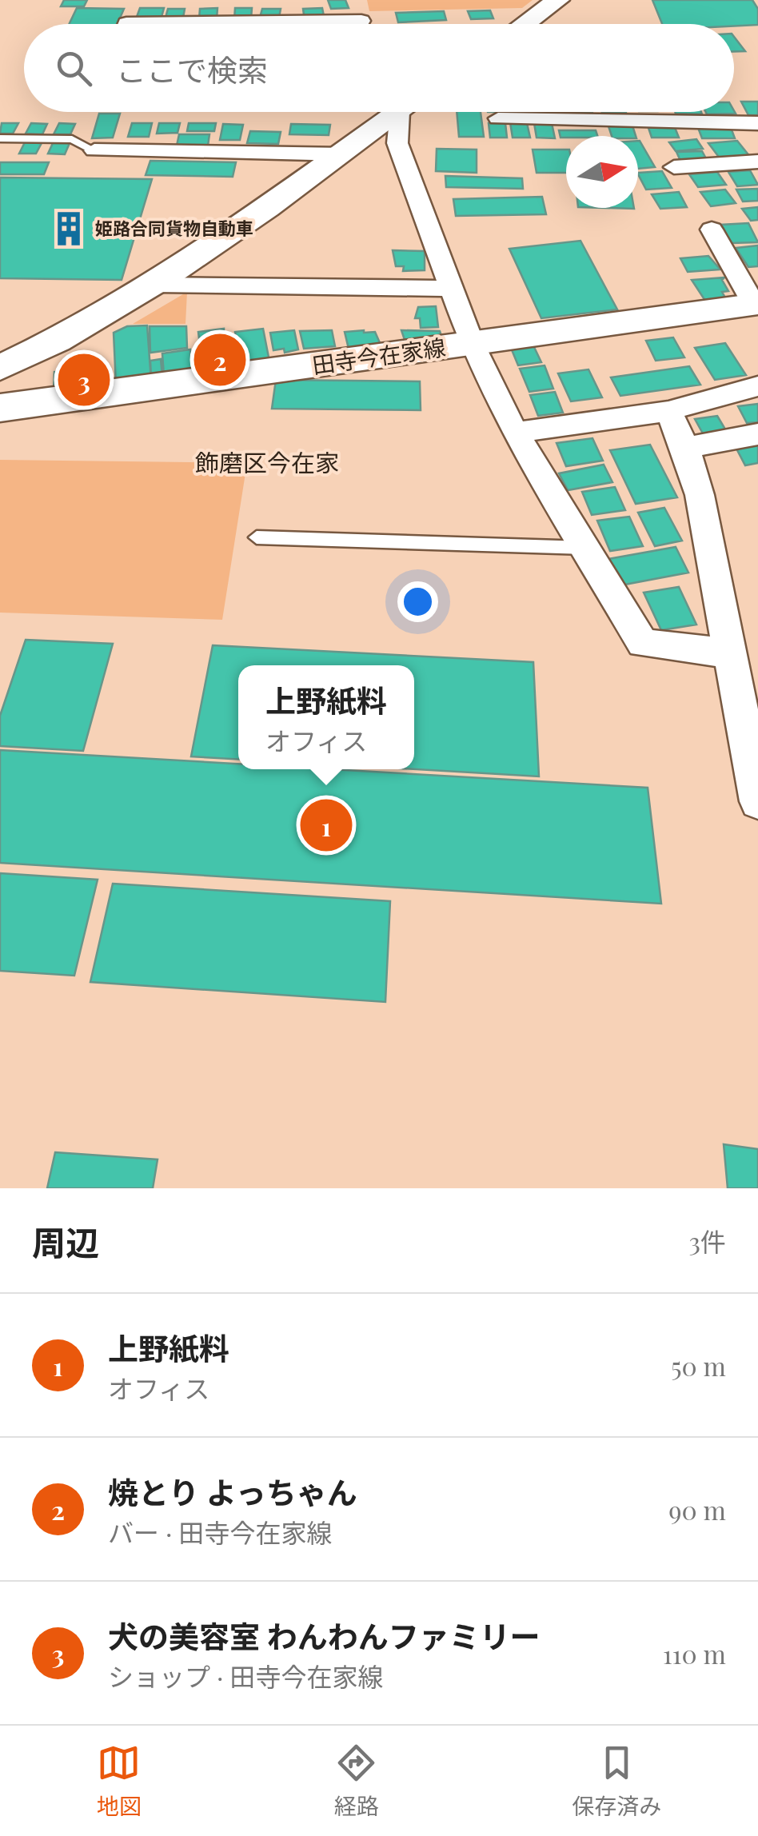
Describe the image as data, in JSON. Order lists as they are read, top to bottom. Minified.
{"streets":{"street":["田寺今在家線"]},"districts":["飾磨区今在家"],"places":{"building":["姫路合同貨物自動車"]},"north":"right","page":{"search":"ここで検索","pins":["2","3","1"],"popup":["上野紙料","オフィス"],"heading":["周辺","3件"],"list":[{"mark":"1","name":"上野紙料","note":"オフィス","value":"50 m"},{"mark":"2","name":"焼とり よっちゃん","note":"バー · 田寺今在家線","value":"90 m"},{"mark":"3","name":"犬の美容室 わんわんファミリー","note":"ショップ · 田寺今在家線","value":"110 m"}],"nav":["地図","経路","保存済み"]}}
